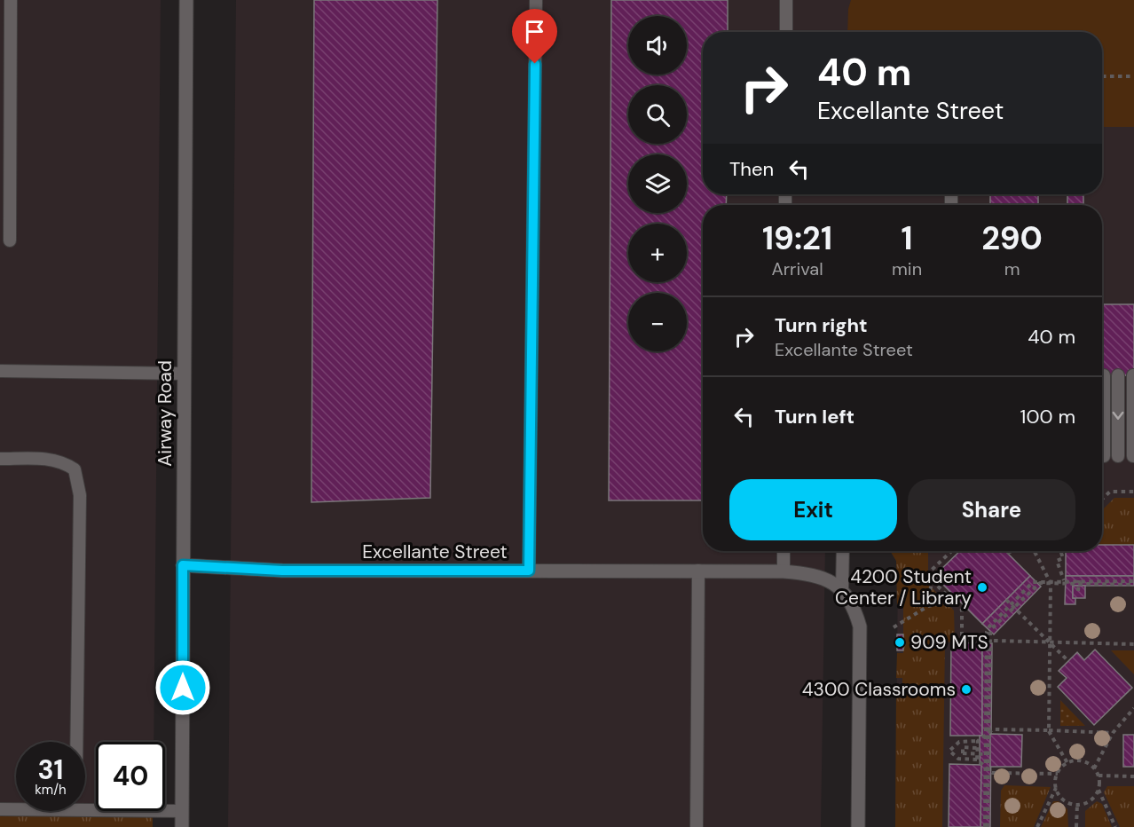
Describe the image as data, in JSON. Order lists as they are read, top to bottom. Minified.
{"streets":{"street":["Airway Road","Excellante Street"]},"crossings":[["Airway Road","Excellante Street"]],"places":["4200 Student Center / Library","909 MTS","4300 Classrooms"],"page":{"map_buttons":["+","−"],"turn":["40 m","Excellante Street"],"then":"Then","eta":["19:21","Arrival","1","min","290","m"],"list":[{"name":"Turn right","note":"Excellante Street","value":"40 m"},{"name":"Turn left","value":"100 m"}],"buttons":["Exit","Share"],"speed":"31 km/h","limit":"40"}}
